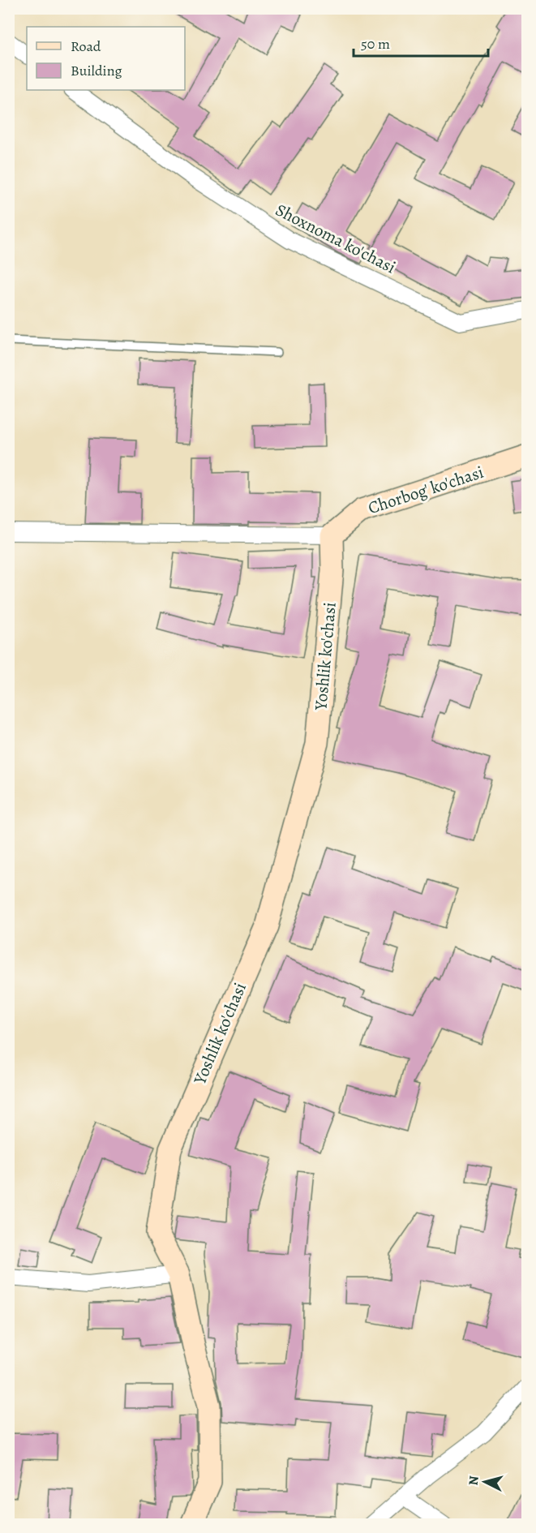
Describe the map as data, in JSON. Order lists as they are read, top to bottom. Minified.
{"streets":{"street":["Shoxnoma ko'chasi","Chorbog' ko'chasi","Yoshlik ko'chasi"]},"crossings":[["Chorbog' ko'chasi","Yoshlik ko'chasi"]],"legend":["Road","Building"],"scale_bar":"50 m","north":"left"}
